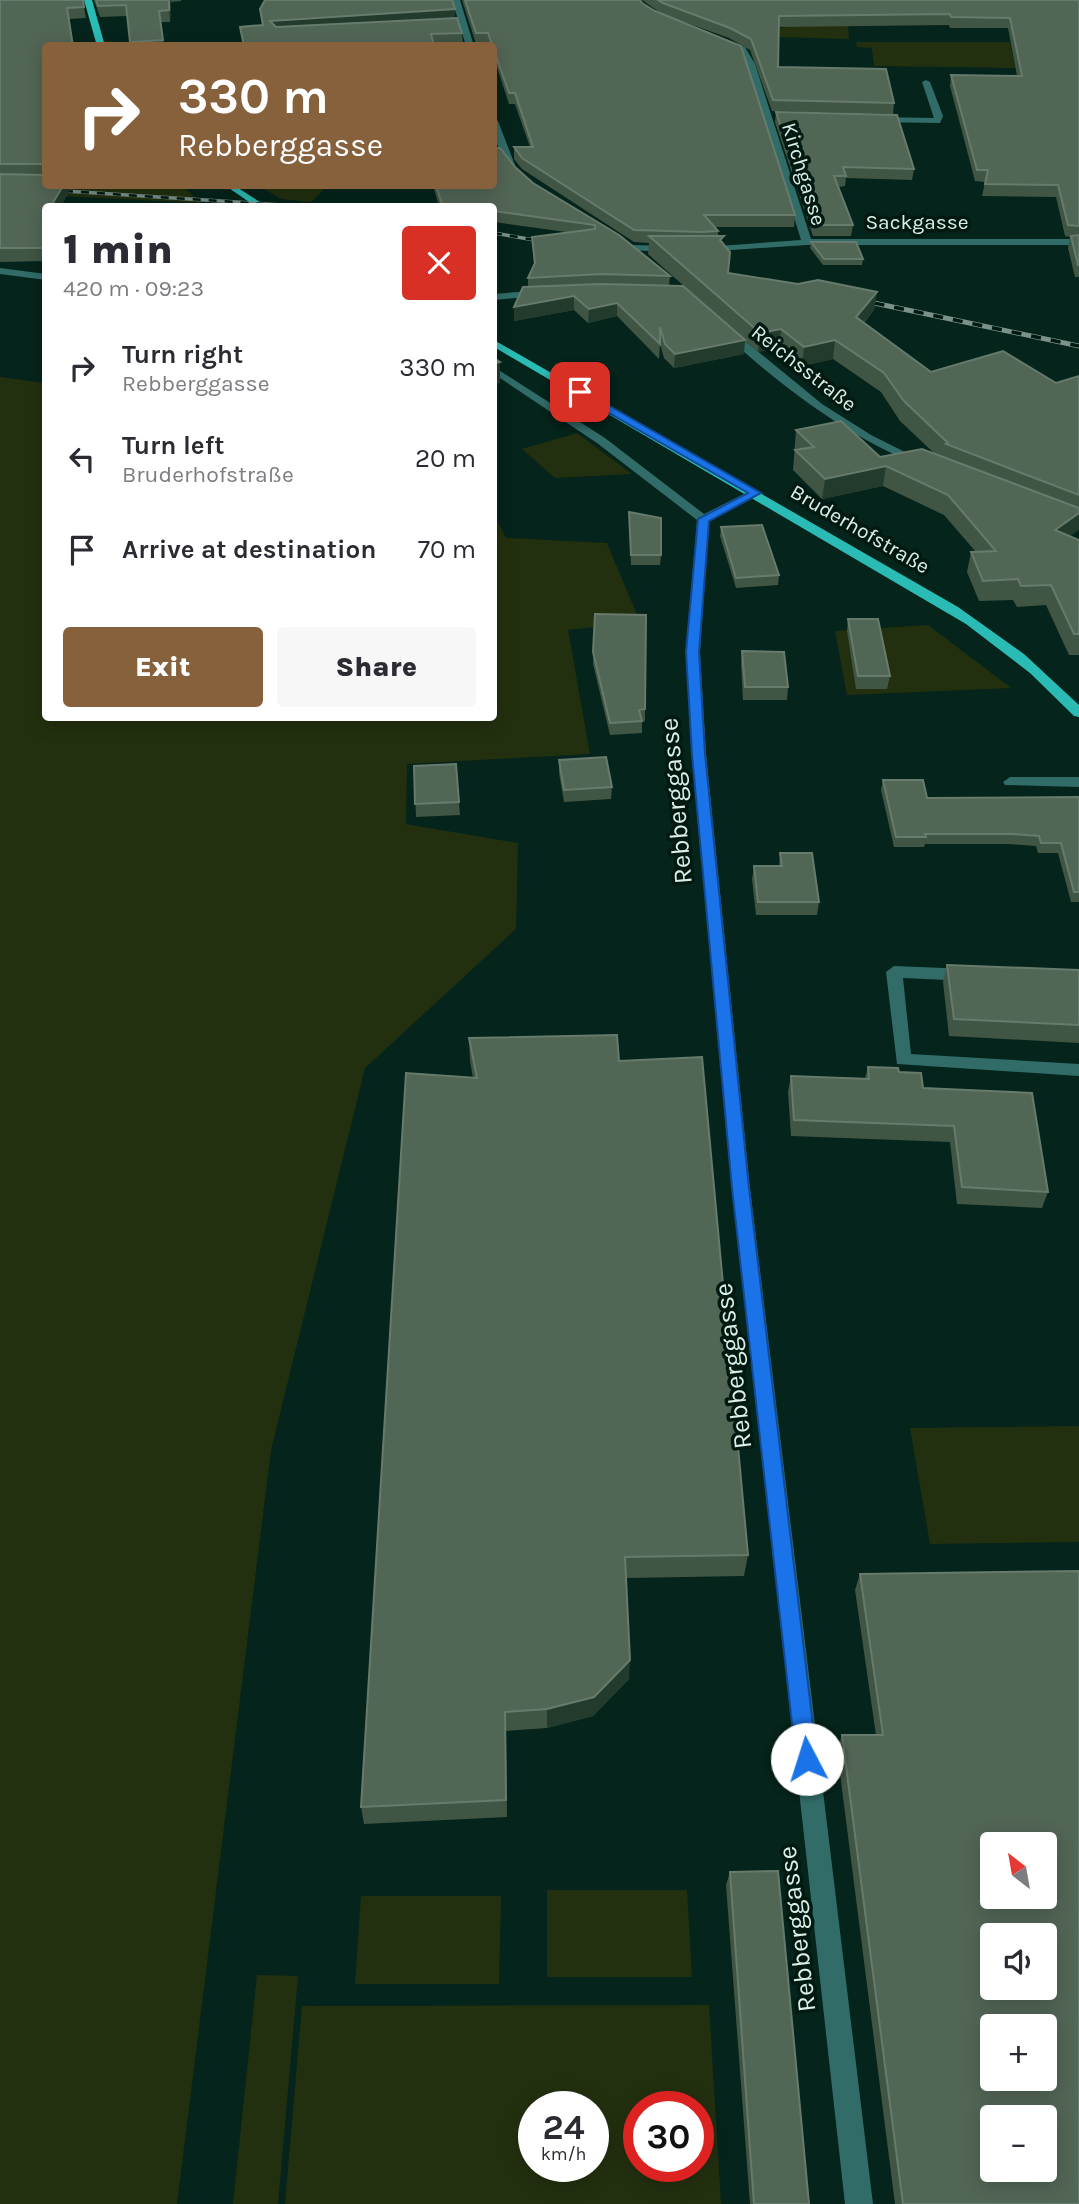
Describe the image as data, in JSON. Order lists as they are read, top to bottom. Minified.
{"streets":{"main road":["Bruderhofstraße"],"street":["Kirchgasse","Sackgasse","Reichsstraße","Rebberggasse"]},"crossings":[["Kirchgasse","Sackgasse"]],"north":"top left","page":{"turn":["330 m","Rebberggasse"],"heading":["1 min","420 m · 09:23"],"list":[{"name":"Turn right","note":"Rebberggasse","value":"330 m"},{"name":"Turn left","note":"Bruderhofstraße","value":"20 m"},{"name":"Arrive at destination","value":"70 m"}],"buttons":["Exit","Share"],"map_buttons":["+","−"],"speed":"24 km/h","limit":"30"}}
